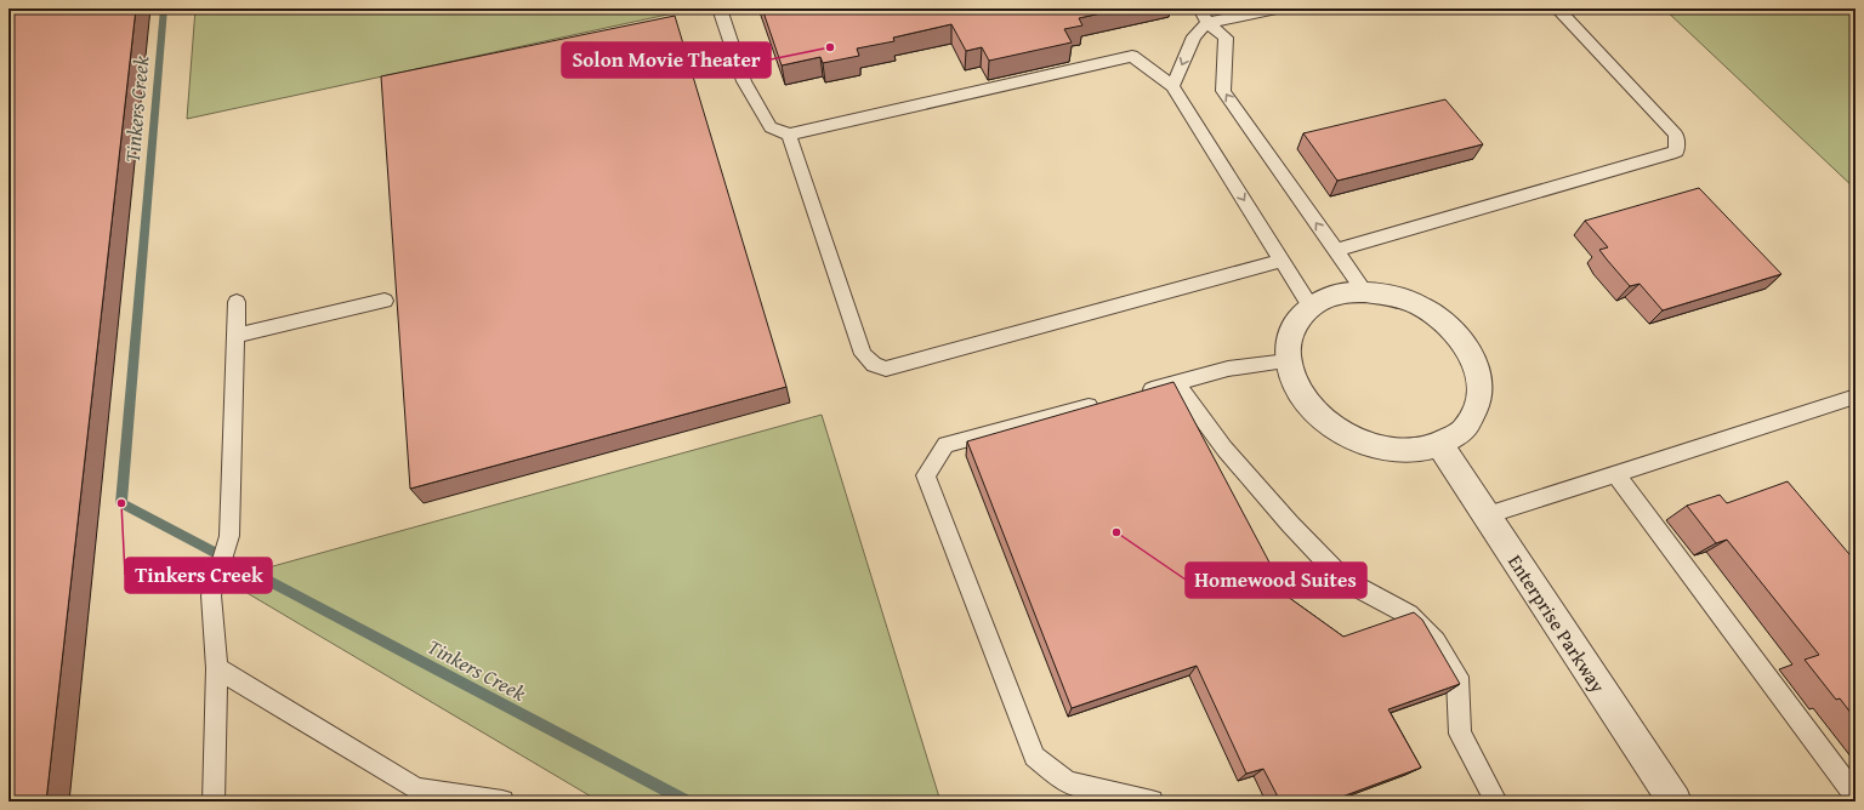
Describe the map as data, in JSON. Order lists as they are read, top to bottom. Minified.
{"streets":{"street":["Enterprise Parkway"]},"water":["Tinkers Creek"],"places":["Solon Movie Theater","Tinkers Creek","Homewood Suites"]}
